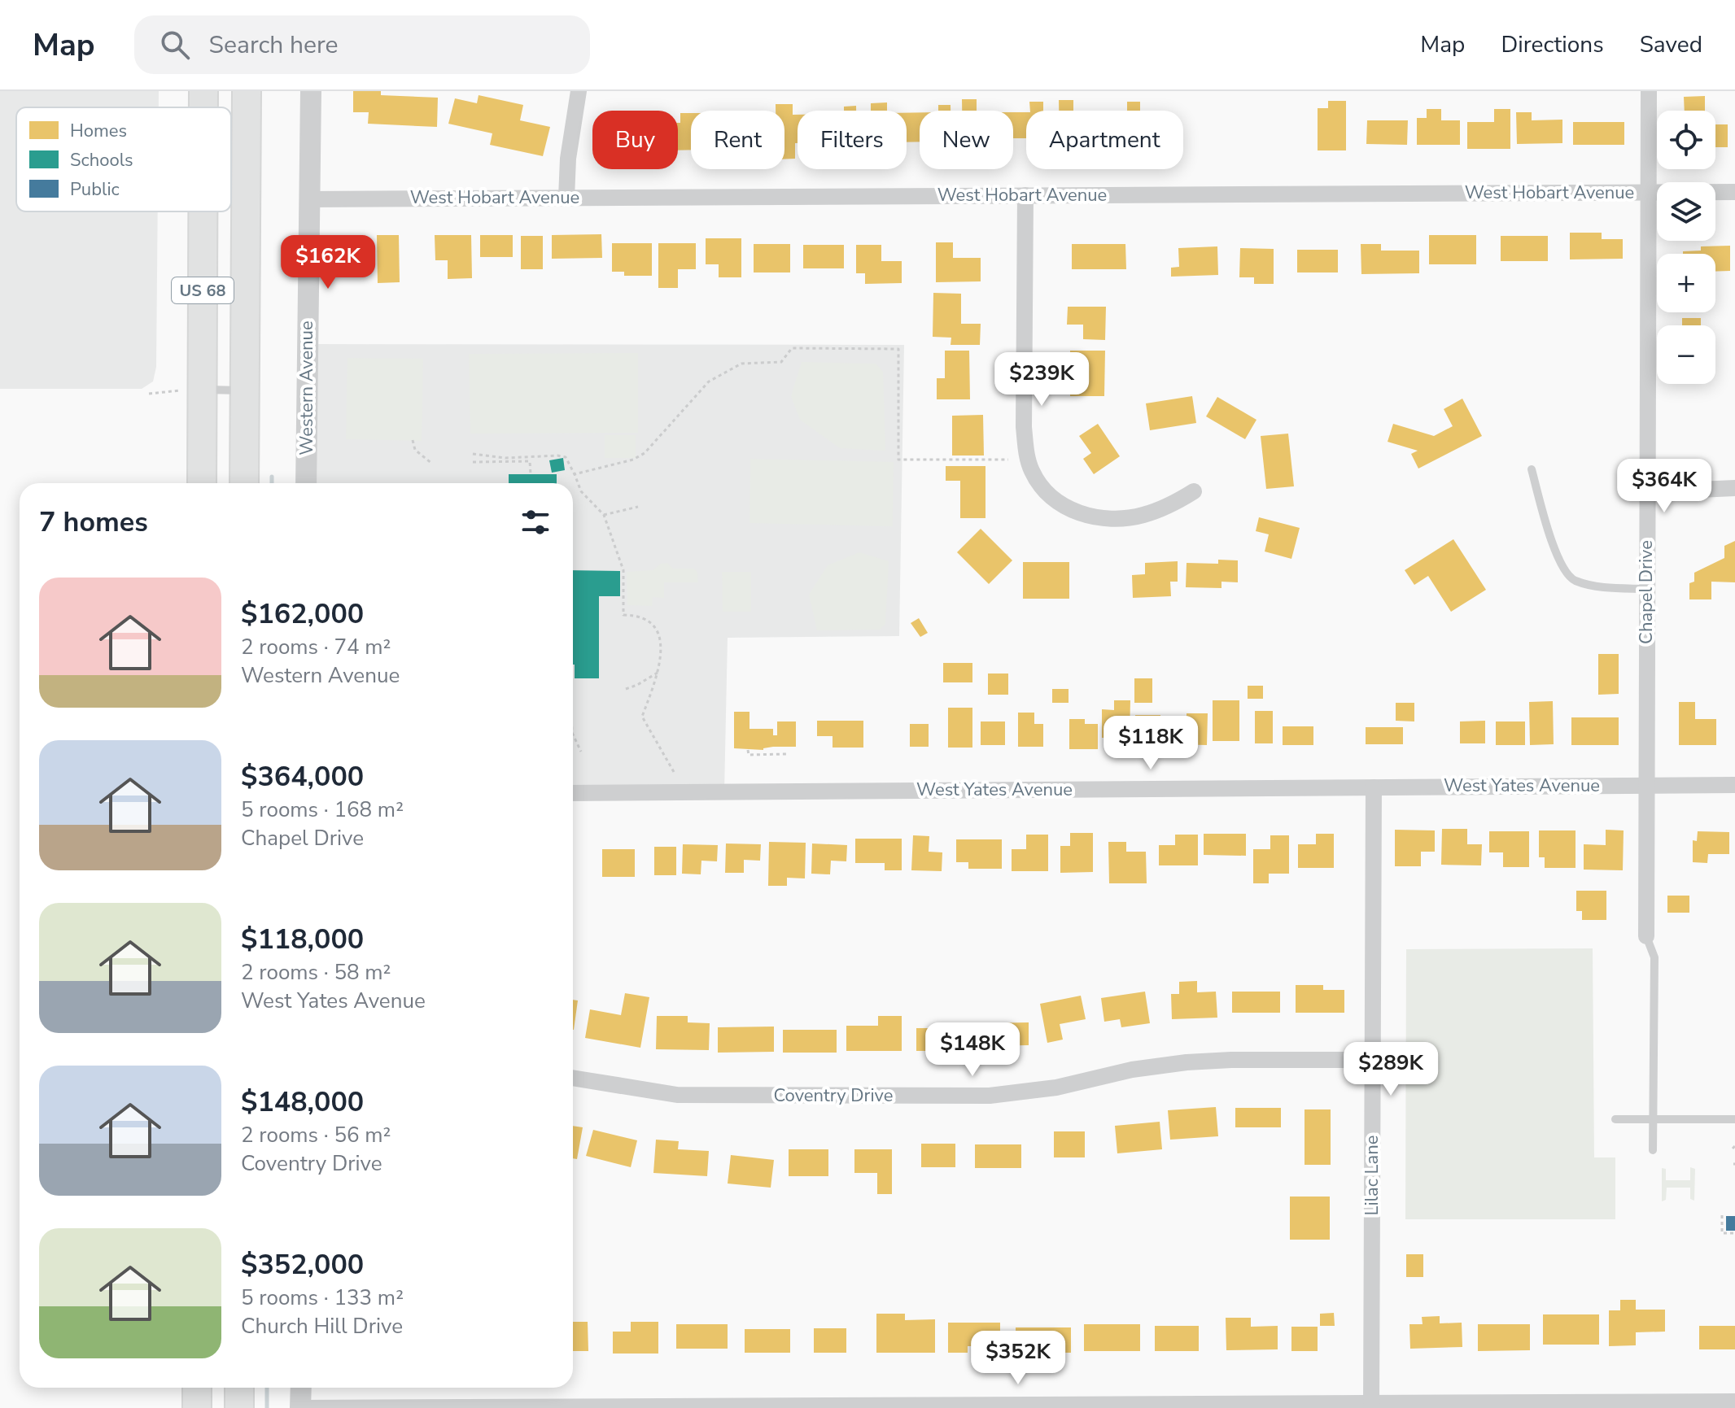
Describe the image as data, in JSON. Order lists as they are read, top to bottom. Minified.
{"streets":{"highway":["US 68"],"street":["West Hobart Avenue","Western Avenue","Chapel Drive","West Yates Avenue","Coventry Drive","Lilac Lane"]},"crossings":[["West Hobart Avenue","Western Avenue"],["West Hobart Avenue","Chapel Drive"],["Chapel Drive","West Yates Avenue"],["West Yates Avenue","Lilac Lane"],["Coventry Drive","Lilac Lane"]],"legend":["Homes","Schools","Public"],"page":{"header":"Map","search":"Search here","nav":["Map","Directions","Saved"],"map_buttons":["+","−"],"chip":["Buy","Rent","Filters","New","Apartment"],"price":["$162K","$239K","$364K","$118K","$148K","$289K","$352K"],"heading":"7 homes","list":[{"name":"$162,000","note":"2 rooms · 74 m² · Western Avenue"},{"name":"$364,000","note":"5 rooms · 168 m² · Chapel Drive"},{"name":"$118,000","note":"2 rooms · 58 m² · West Yates Avenue"},{"name":"$148,000","note":"2 rooms · 56 m² · Coventry Drive"},{"name":"$352,000","note":"5 rooms · 133 m² · Church Hill Drive"}]}}
